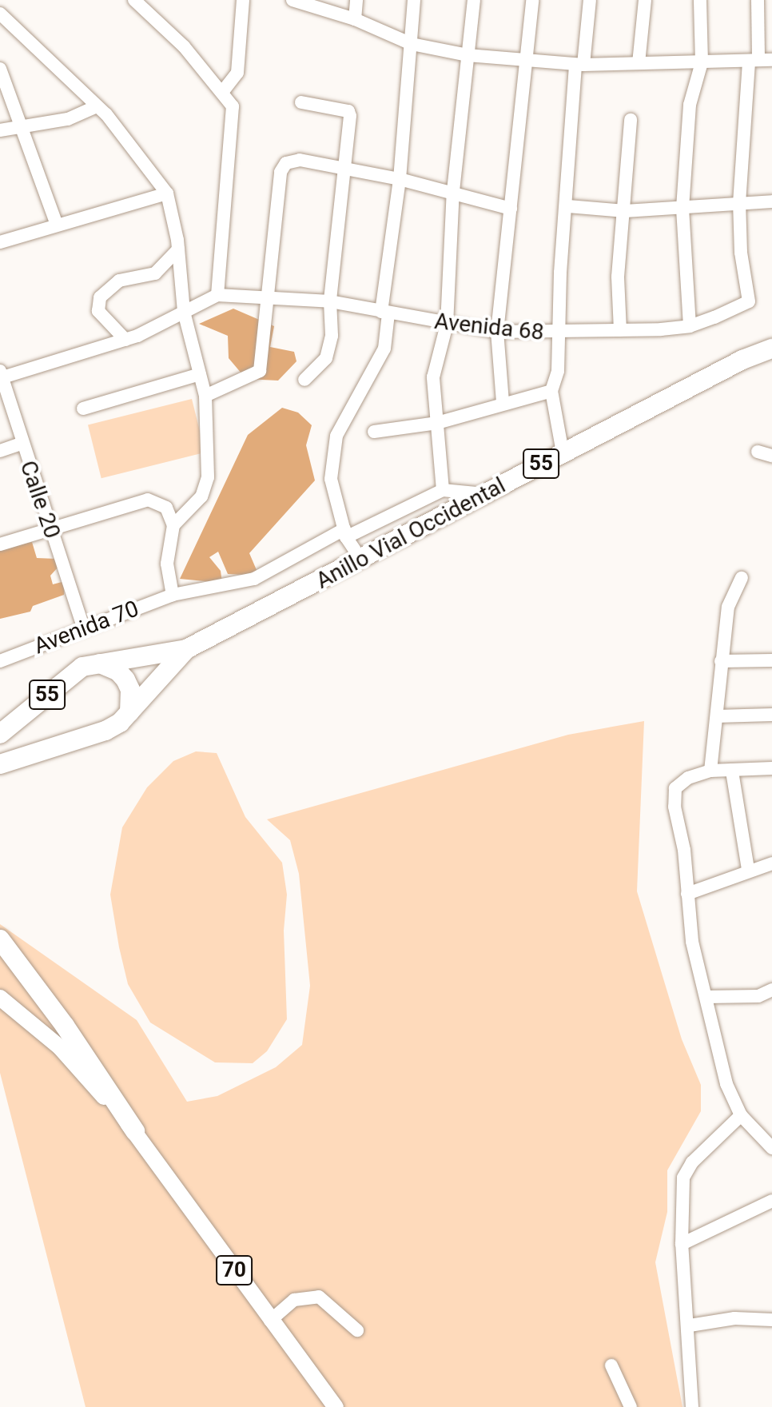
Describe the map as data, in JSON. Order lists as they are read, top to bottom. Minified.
{"streets":{"highway":["55","Anillo Vial Occidental"],"main road":["70"],"street":["Avenida 68","Calle 20","Avenida 70"]},"crossings":[["Avenida 68","Calle 20"],["Calle 20","Avenida 70"]]}
